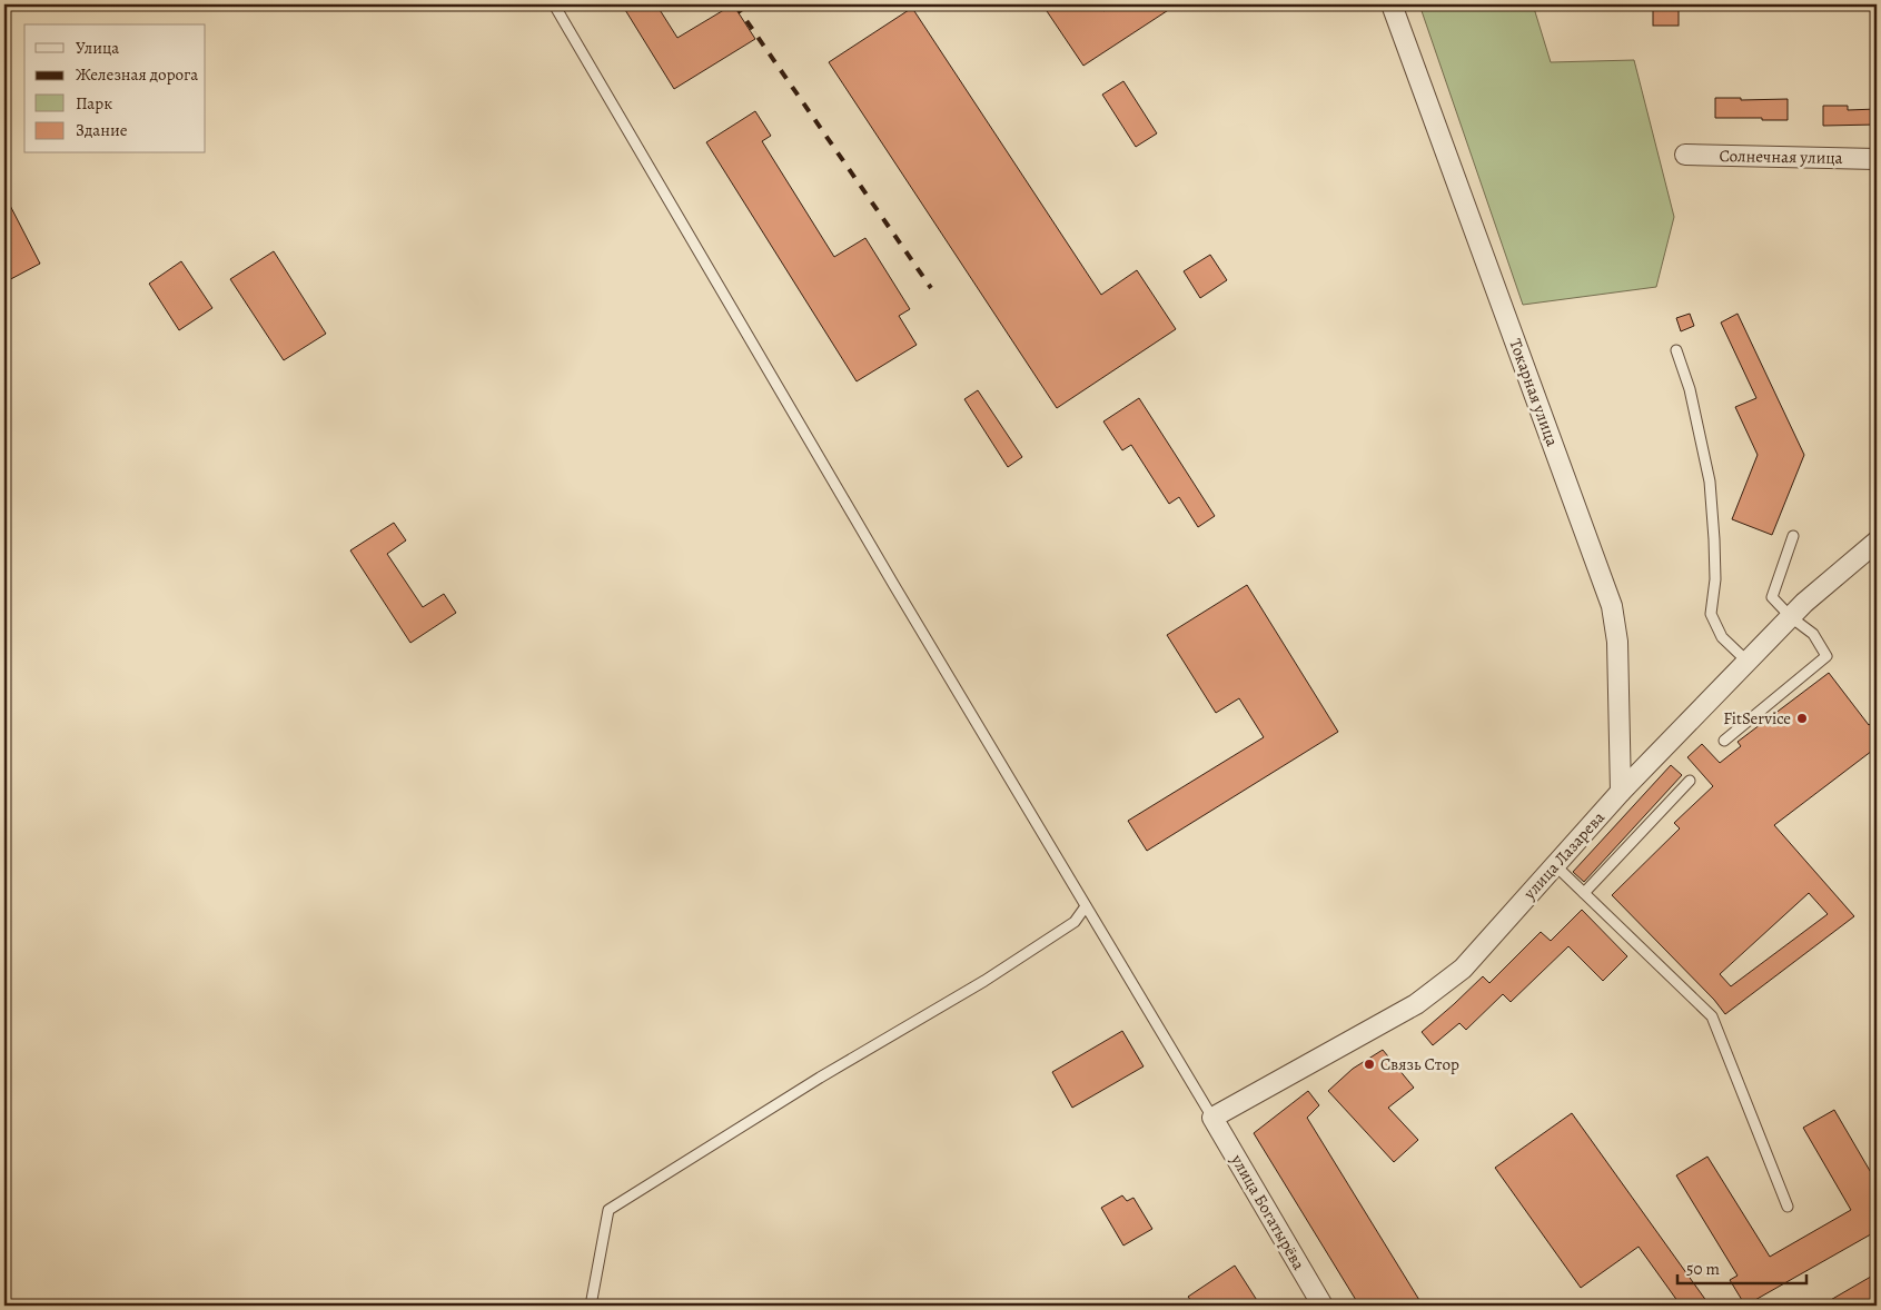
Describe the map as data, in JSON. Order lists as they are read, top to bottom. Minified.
{"streets":{"street":["Солнечная улица","Токарная улица","улица Лазарева","улица Богатырёва"]},"crossings":[["Токарная улица","улица Лазарева"],["улица Лазарева","улица Богатырёва"]],"places":["FitService","Связь Стор"],"legend":["Улица","Железная дорога","Парк","Здание"],"scale_bar":"50 m"}
